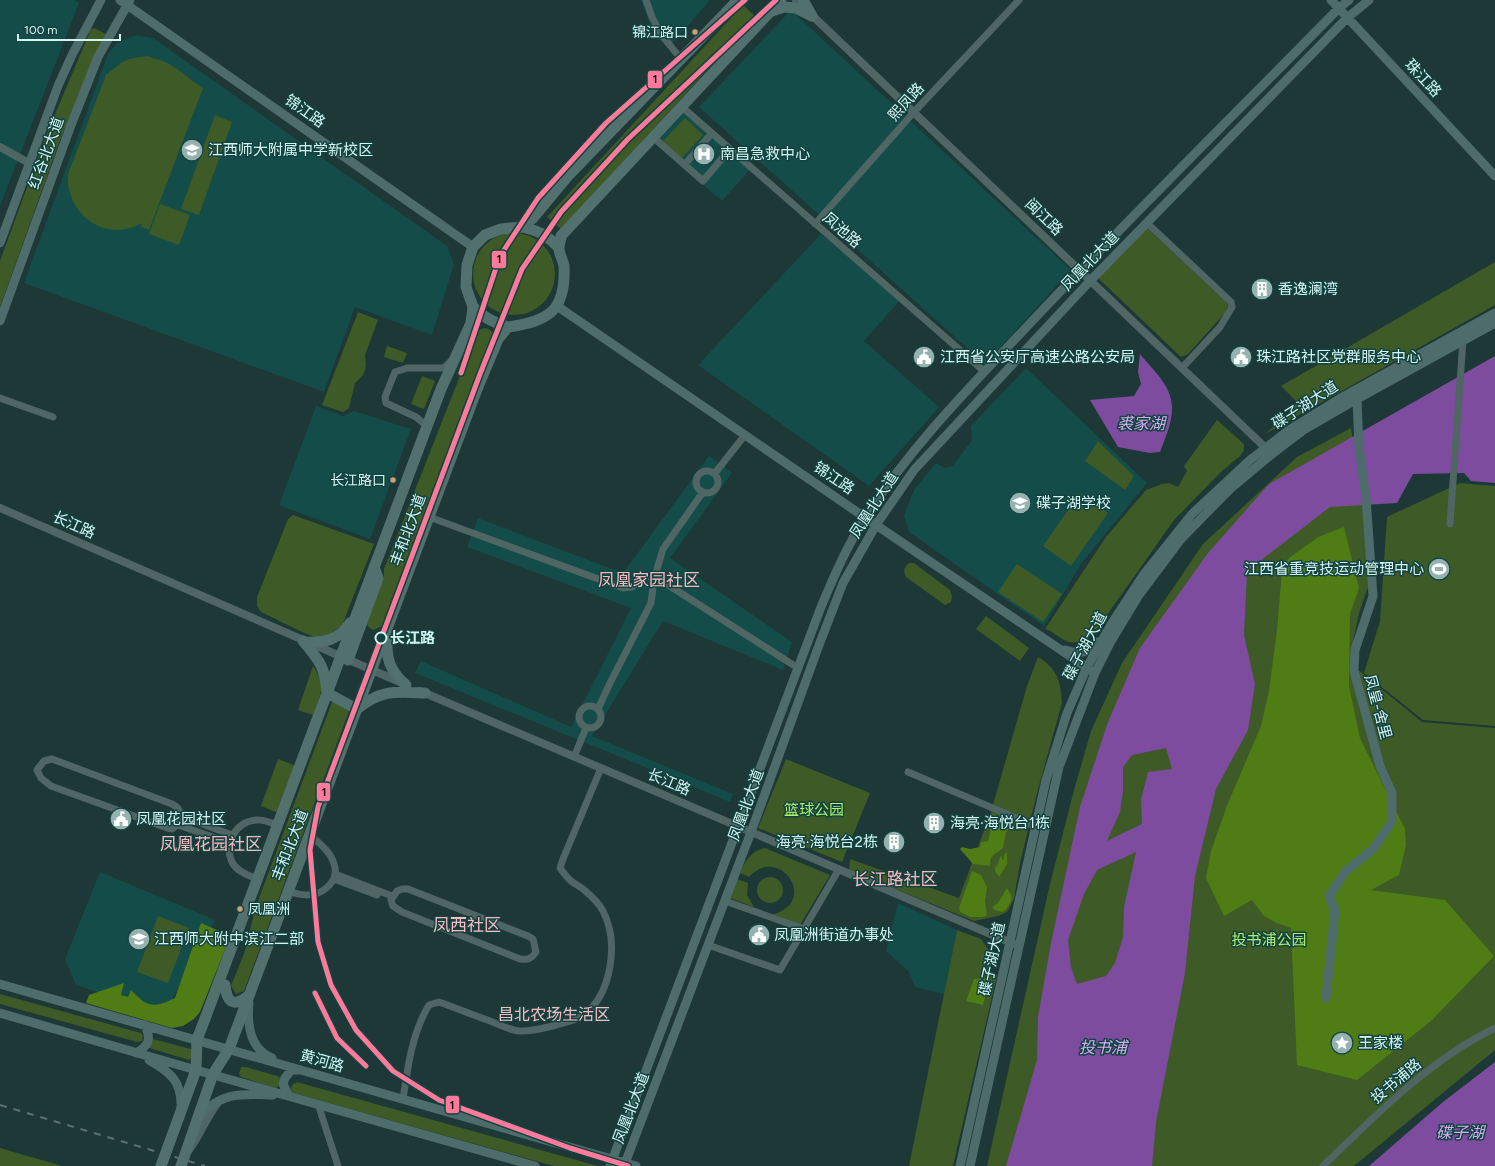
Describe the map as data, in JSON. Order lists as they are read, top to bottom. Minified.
{"streets":{"highway":["丰和北大道"],"main road":["珠江路","锦江路","红谷北大道","凤凰北大道","碟子湖大道","凤皇-舍里","黄河路"],"street":["熙凤路","闽江路","凤池路","长江路","投书浦路"]},"crossings":[["珠江路","凤凰北大道"],["熙凤路","闽江路"],["熙凤路","凤池路"],["锦江路","红谷北大道"],["锦江路","凤凰北大道"],["锦江路","碟子湖大道"],["锦江路","丰和北大道"],["闽江路","凤凰北大道"],["闽江路","碟子湖大道"],["凤池路","凤凰北大道"],["凤凰北大道","长江路"],["凤凰北大道","黄河路"],["碟子湖大道","长江路"],["碟子湖大道","凤皇-舍里"],["长江路","丰和北大道"],["丰和北大道","黄河路"]],"districts":["凤凰家园社区","凤凰花园社区","长江路社区","凤西社区","昌北农场生活区"],"water":["裘家湖","投书浦","碟子湖"],"parks":["篮球公园","投书浦公园"],"places":{"other":["锦江路口","长江路口","长江路","凤凰洲"],"school or university":["江西师大附属中学新校区","碟子湖学校","江西师大附中滨江二部"],"hospital":["南昌急救中心"],"building":["香逸澜湾","海亮·海悦台1栋","海亮·海悦台2栋"],"public building":["江西省公安厅高速公路公安局","珠江路社区党群服务中心","凤凰花园社区","凤凰洲街道办事处"],"sports":["江西省重竞技运动管理中心"],"place":["王家楼"]},"lines":["transit line 1"],"scale_bar":"100 m"}
